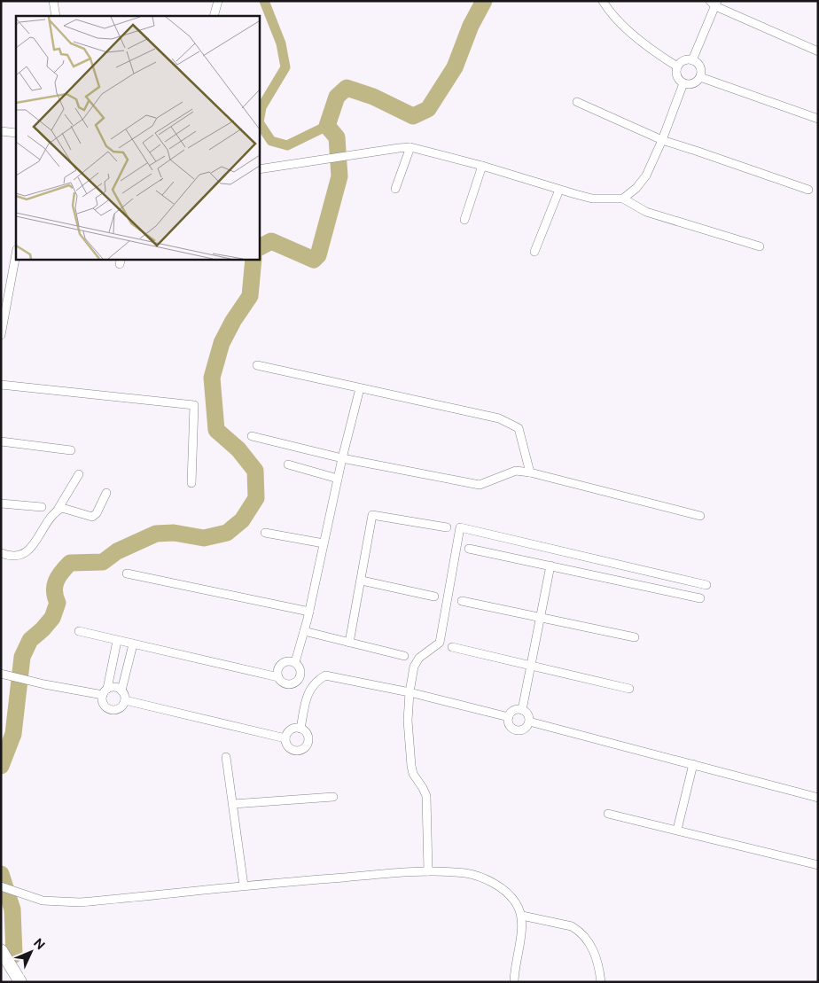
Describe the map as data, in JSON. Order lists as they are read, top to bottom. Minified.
{"north":"top right"}
